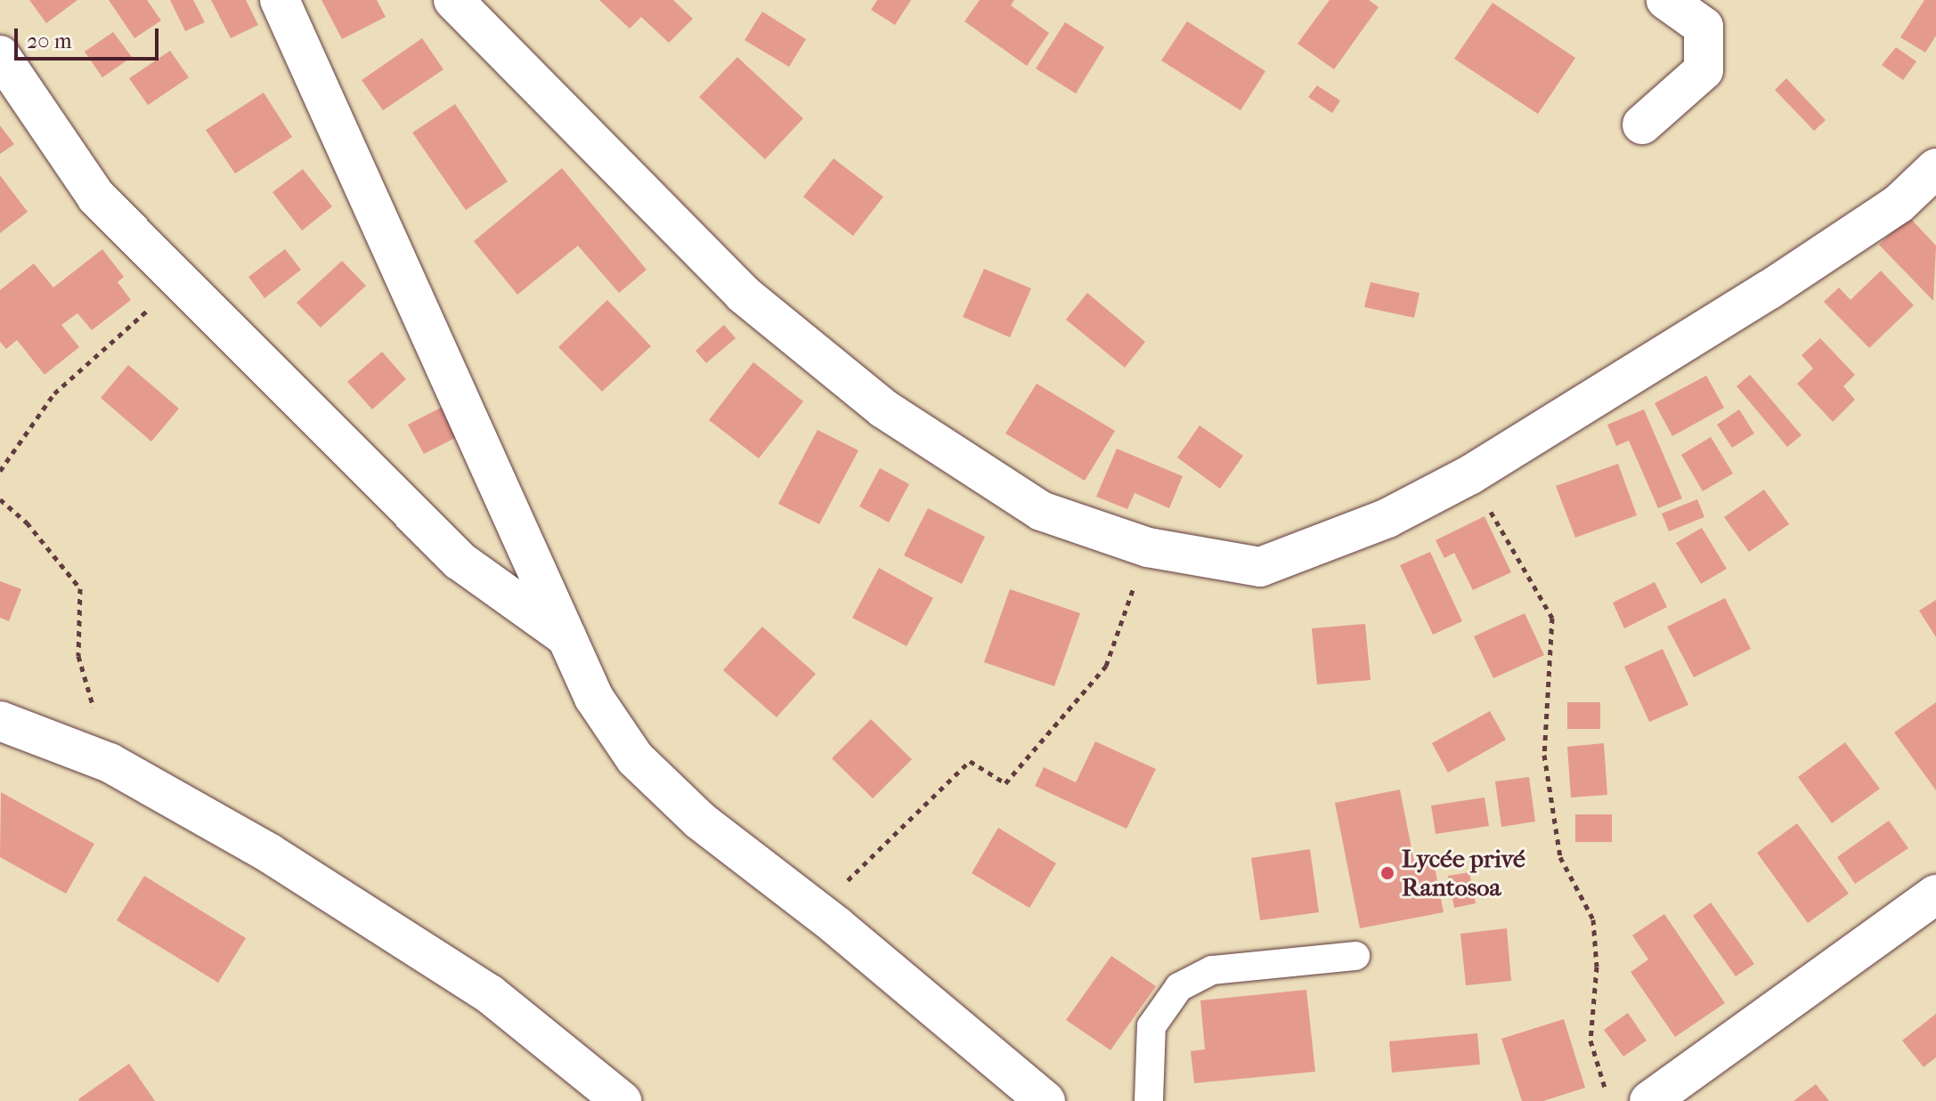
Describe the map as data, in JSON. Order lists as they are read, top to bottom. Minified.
{"places":["Lycée privé Rantosoa"],"scale_bar":"20 m"}
